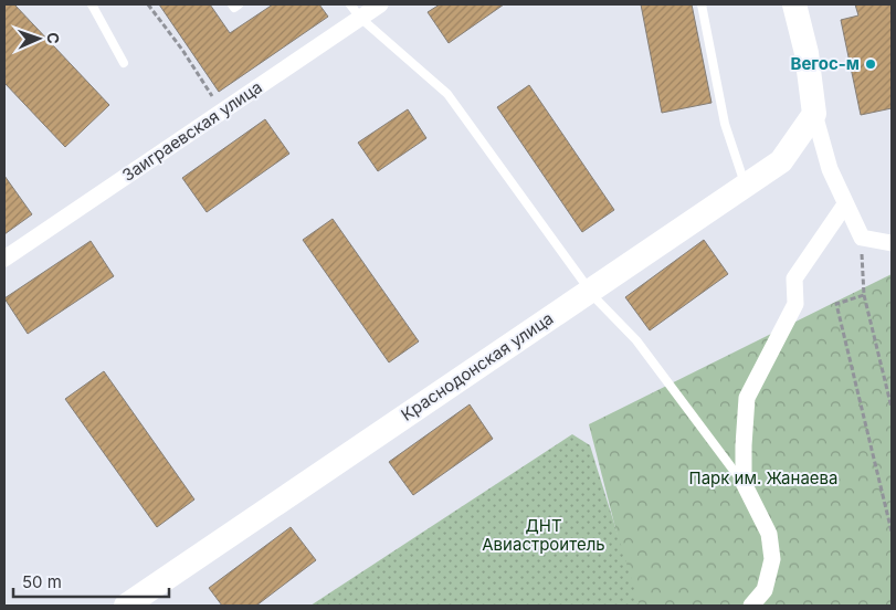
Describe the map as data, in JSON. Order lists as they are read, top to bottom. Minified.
{"streets":{"street":["Заиграевская улица","Краснодонская улица"]},"parks":["Парк им. Жанаева","ДНТ Авиастроитель"],"places":["Вегос-м"],"scale_bar":"50 m","north":"right"}
